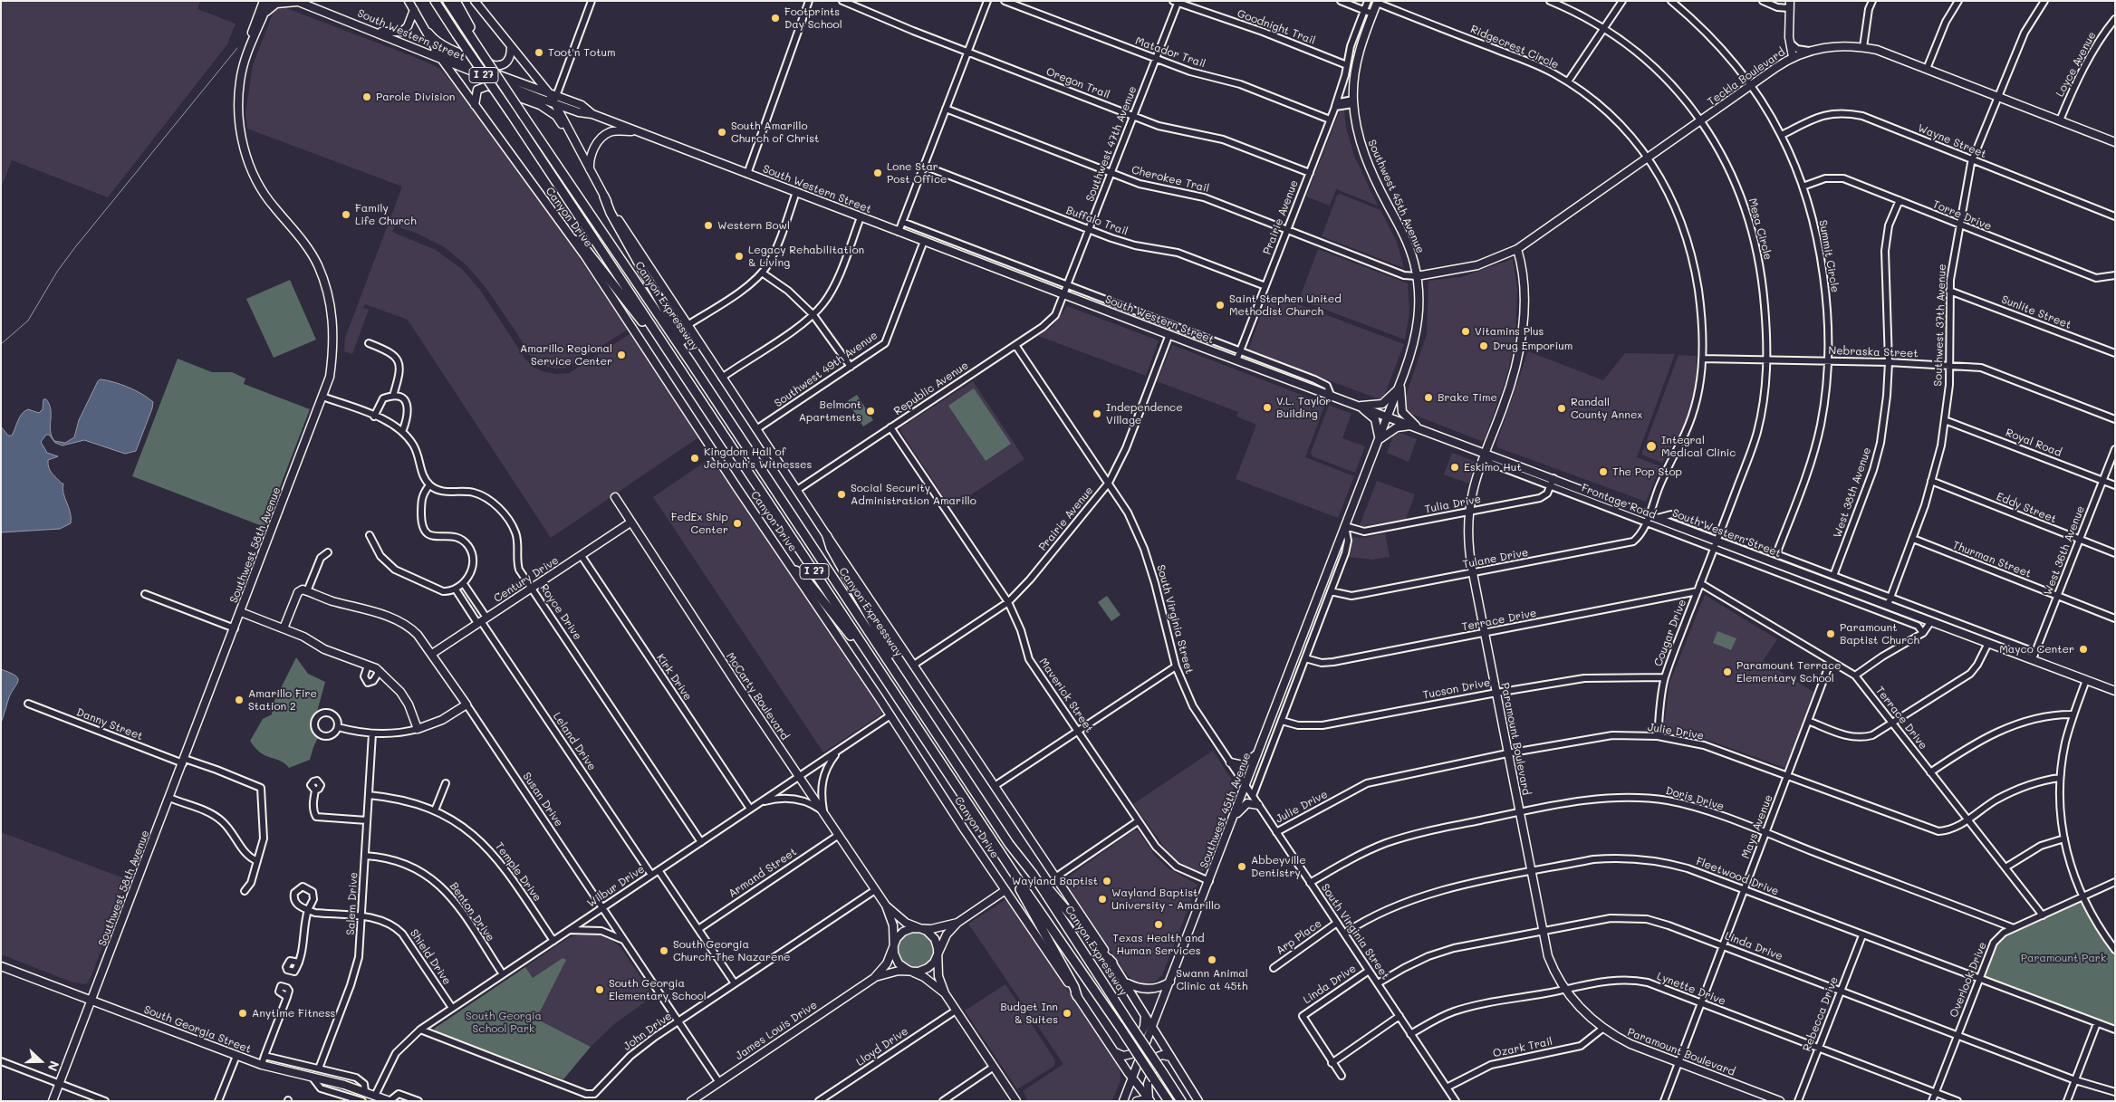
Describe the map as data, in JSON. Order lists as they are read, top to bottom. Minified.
{"streets":{"highway":["I 27","Canyon Expressway"],"main road":["South Western Street","Teckla Boulevard","Southwest 45th Avenue","Canyon Drive","Southwest 58th Avenue","Century Drive","McCarty Boulevard","Paramount Boulevard","Susan Drive","South Georgia Street","James Louis Drive"],"street":["Goodnight Trail","Ridgecrest Circle","Matador Trail","Loyce Avenue","Oregon Trail","Wayne Street","Southwest 47th Avenue","Cherokee Trail","Torre Drive","Prairie Avenue","Buffalo Trail","Mesa Circle","Summit Circle","Sunlite Street","Southwest 37th Avenue","Nebraska Street","Southwest 49th Avenue","Republic Avenue","Royal Road","West 38th Avenue","Frontage Road","Tulia Drive","Eddy Street","West 36th Avenue","Tulane Drive","Thurman Street","Royce Drive","South Virginia Street","Terrace Drive","Cougar Drive","Kirk Drive","Tucson Drive","Maverick Street","Danny Street","Julie Drive","Leland Drive","Doris Drive","Mays Avenue","Temple Drive","Armand Street","Fleetwood Drive","Wilbur Drive","Salem Drive","Benton Drive","Arp Place","Linda Drive","Shield Drive","Overlook Drive","Lynette Drive","Rebecca Drive","John Drive","Lloyd Drive","Ozark Trail"]},"crossings":[["Goodnight Trail","Southwest 47th Avenue"],["South Western Street","Ridgecrest Circle"],["South Western Street","Southwest 47th Avenue"],["South Western Street","Southwest 45th Avenue"],["South Western Street","Canyon Drive"],["South Western Street","Prairie Avenue"],["South Western Street","Mesa Circle"],["South Western Street","Southwest 37th Avenue"],["South Western Street","Southwest 49th Avenue"],["South Western Street","Republic Avenue"],["South Western Street","Frontage Road"],["South Western Street","West 36th Avenue"],["South Western Street","Tulane Drive"],["South Western Street","Cougar Drive"],["South Western Street","Paramount Boulevard"],["Ridgecrest Circle","Teckla Boulevard"],["Ridgecrest Circle","Southwest 45th Avenue"],["Ridgecrest Circle","Nebraska Street"],["Ridgecrest Circle","Tulane Drive"],["Matador Trail","Southwest 47th Avenue"],["Matador Trail","Prairie Avenue"],["Loyce Avenue","Teckla Boulevard"],["Teckla Boulevard","Cherokee Trail"],["Teckla Boulevard","Southwest 45th Avenue"],["Teckla Boulevard","Mesa Circle"],["Teckla Boulevard","Summit Circle"],["Teckla Boulevard","Southwest 37th Avenue"],["Teckla Boulevard","Paramount Boulevard"],["Oregon Trail","Southwest 47th Avenue"],["Oregon Trail","Prairie Avenue"],["Wayne Street","Summit Circle"],["Wayne Street","Southwest 37th Avenue"],["Southwest 47th Avenue","Cherokee Trail"],["Southwest 47th Avenue","Buffalo Trail"],["Southwest 47th Avenue","Republic Avenue"],["Cherokee Trail","Southwest 45th Avenue"],["Cherokee Trail","Prairie Avenue"],["Southwest 45th Avenue","Canyon Drive"],["Southwest 45th Avenue","Tulia Drive"],["Southwest 45th Avenue","Tulane Drive"],["Southwest 45th Avenue","South Virginia Street"],["Southwest 45th Avenue","Terrace Drive"],["Southwest 45th Avenue","Tucson Drive"],["Southwest 45th Avenue","Maverick Street"],["Torre Drive","Summit Circle"],["Torre Drive","Southwest 37th Avenue"],["Torre Drive","West 38th Avenue"],["Canyon Drive","Wilbur Drive"],["Canyon Drive","James Louis Drive"],["Prairie Avenue","Buffalo Trail"],["Prairie Avenue","South Virginia Street"],["Prairie Avenue","Maverick Street"],["Mesa Circle","Nebraska Street"],["Mesa Circle","Cougar Drive"],["Summit Circle","Nebraska Street"],["Sunlite Street","Southwest 37th Avenue"],["Southwest 37th Avenue","Nebraska Street"],["Southwest 37th Avenue","Royal Road"],["Southwest 37th Avenue","Eddy Street"],["Southwest 37th Avenue","Thurman Street"],["Nebraska Street","West 38th Avenue"],["Republic Avenue","South Virginia Street"],["Republic Avenue","Maverick Street"],["Royal Road","West 36th Avenue"],["Frontage Road","Tulia Drive"],["Frontage Road","Tulane Drive"],["Frontage Road","Cougar Drive"],["Frontage Road","Paramount Boulevard"],["Tulia Drive","Paramount Boulevard"],["Eddy Street","West 36th Avenue"],["Southwest 58th Avenue","Danny Street"],["Southwest 58th Avenue","South Georgia Street"],["West 36th Avenue","Thurman Street"],["Tulane Drive","Paramount Boulevard"],["Century Drive","Royce Drive"],["Century Drive","Kirk Drive"],["Century Drive","McCarty Boulevard"],["Century Drive","Leland Drive"],["Century Drive","Susan Drive"],["Royce Drive","Wilbur Drive"],["South Virginia Street","Julie Drive"],["South Virginia Street","Doris Drive"],["South Virginia Street","Fleetwood Drive"],["South Virginia Street","Arp Place"],["South Virginia Street","Linda Drive"],["South Virginia Street","Lynette Drive"],["South Virginia Street","Ozark Trail"],["Terrace Drive","Cougar Drive"],["Terrace Drive","Julie Drive"],["Terrace Drive","Paramount Boulevard"],["Terrace Drive","Mays Avenue"],["Terrace Drive","Overlook Drive"],["Cougar Drive","Tucson Drive"],["Cougar Drive","Julie Drive"],["Kirk Drive","Wilbur Drive"],["Tucson Drive","Paramount Boulevard"],["McCarty Boulevard","Armand Street"],["McCarty Boulevard","Wilbur Drive"],["McCarty Boulevard","James Louis Drive"],["McCarty Boulevard","John Drive"],["Julie Drive","Paramount Boulevard"],["Julie Drive","Mays Avenue"],["Paramount Boulevard","Doris Drive"],["Paramount Boulevard","Mays Avenue"],["Paramount Boulevard","Fleetwood Drive"],["Paramount Boulevard","Linda Drive"],["Paramount Boulevard","Lynette Drive"],["Paramount Boulevard","Ozark Trail"],["Leland Drive","Wilbur Drive"],["Doris Drive","Mays Avenue"],["Doris Drive","Overlook Drive"],["Susan Drive","Wilbur Drive"],["Susan Drive","James Louis Drive"],["Susan Drive","John Drive"],["Mays Avenue","Fleetwood Drive"],["Mays Avenue","Linda Drive"],["Mays Avenue","Lynette Drive"],["Temple Drive","Wilbur Drive"],["Temple Drive","Salem Drive"],["Fleetwood Drive","Overlook Drive"],["Fleetwood Drive","Rebecca Drive"],["Wilbur Drive","Benton Drive"],["Wilbur Drive","Shield Drive"],["Wilbur Drive","South Georgia Street"],["Wilbur Drive","John Drive"],["Salem Drive","Benton Drive"],["Salem Drive","Shield Drive"],["Linda Drive","Overlook Drive"],["Linda Drive","Rebecca Drive"],["Overlook Drive","Lynette Drive"],["Lynette Drive","Rebecca Drive"]],"parks":["Paramount Park","South Georgia School Park"],"places":["Footprints Day School","Toot'n Totum","Parole Division","South Amarillo Church of Christ","Lone Star Post Office","Family Life Church","Western Bowl","Legacy Rehabilitation & Living","Saint Stephen United Methodist Church","Vitamins Plus","Drug Emporium","Amarillo Regional Service Center","Brake Time","V.L. Taylor Building","Randall County Annex","Belmont Apartments","Independence Village","Integral Medical Clinic","Kingdom Hall of Jehovah's Witnesses","Eskimo Hut","The Pop Stop","Social Security Administration Amarillo","FedEx Ship Center","Paramount Baptist Church","Mayco Center","Paramount Terrace Elementary School","Amarillo Fire Station 2","Abbeyville Dentistry","Wayland Baptist","Wayland Baptist University - Amarillo","Texas Health and Human Services","South Georgia Church-The Nazarene","Swann Animal Clinic at 45th","South Georgia Elementary School","Anytime Fitness","Budget Inn & Suites"],"north":"right"}
